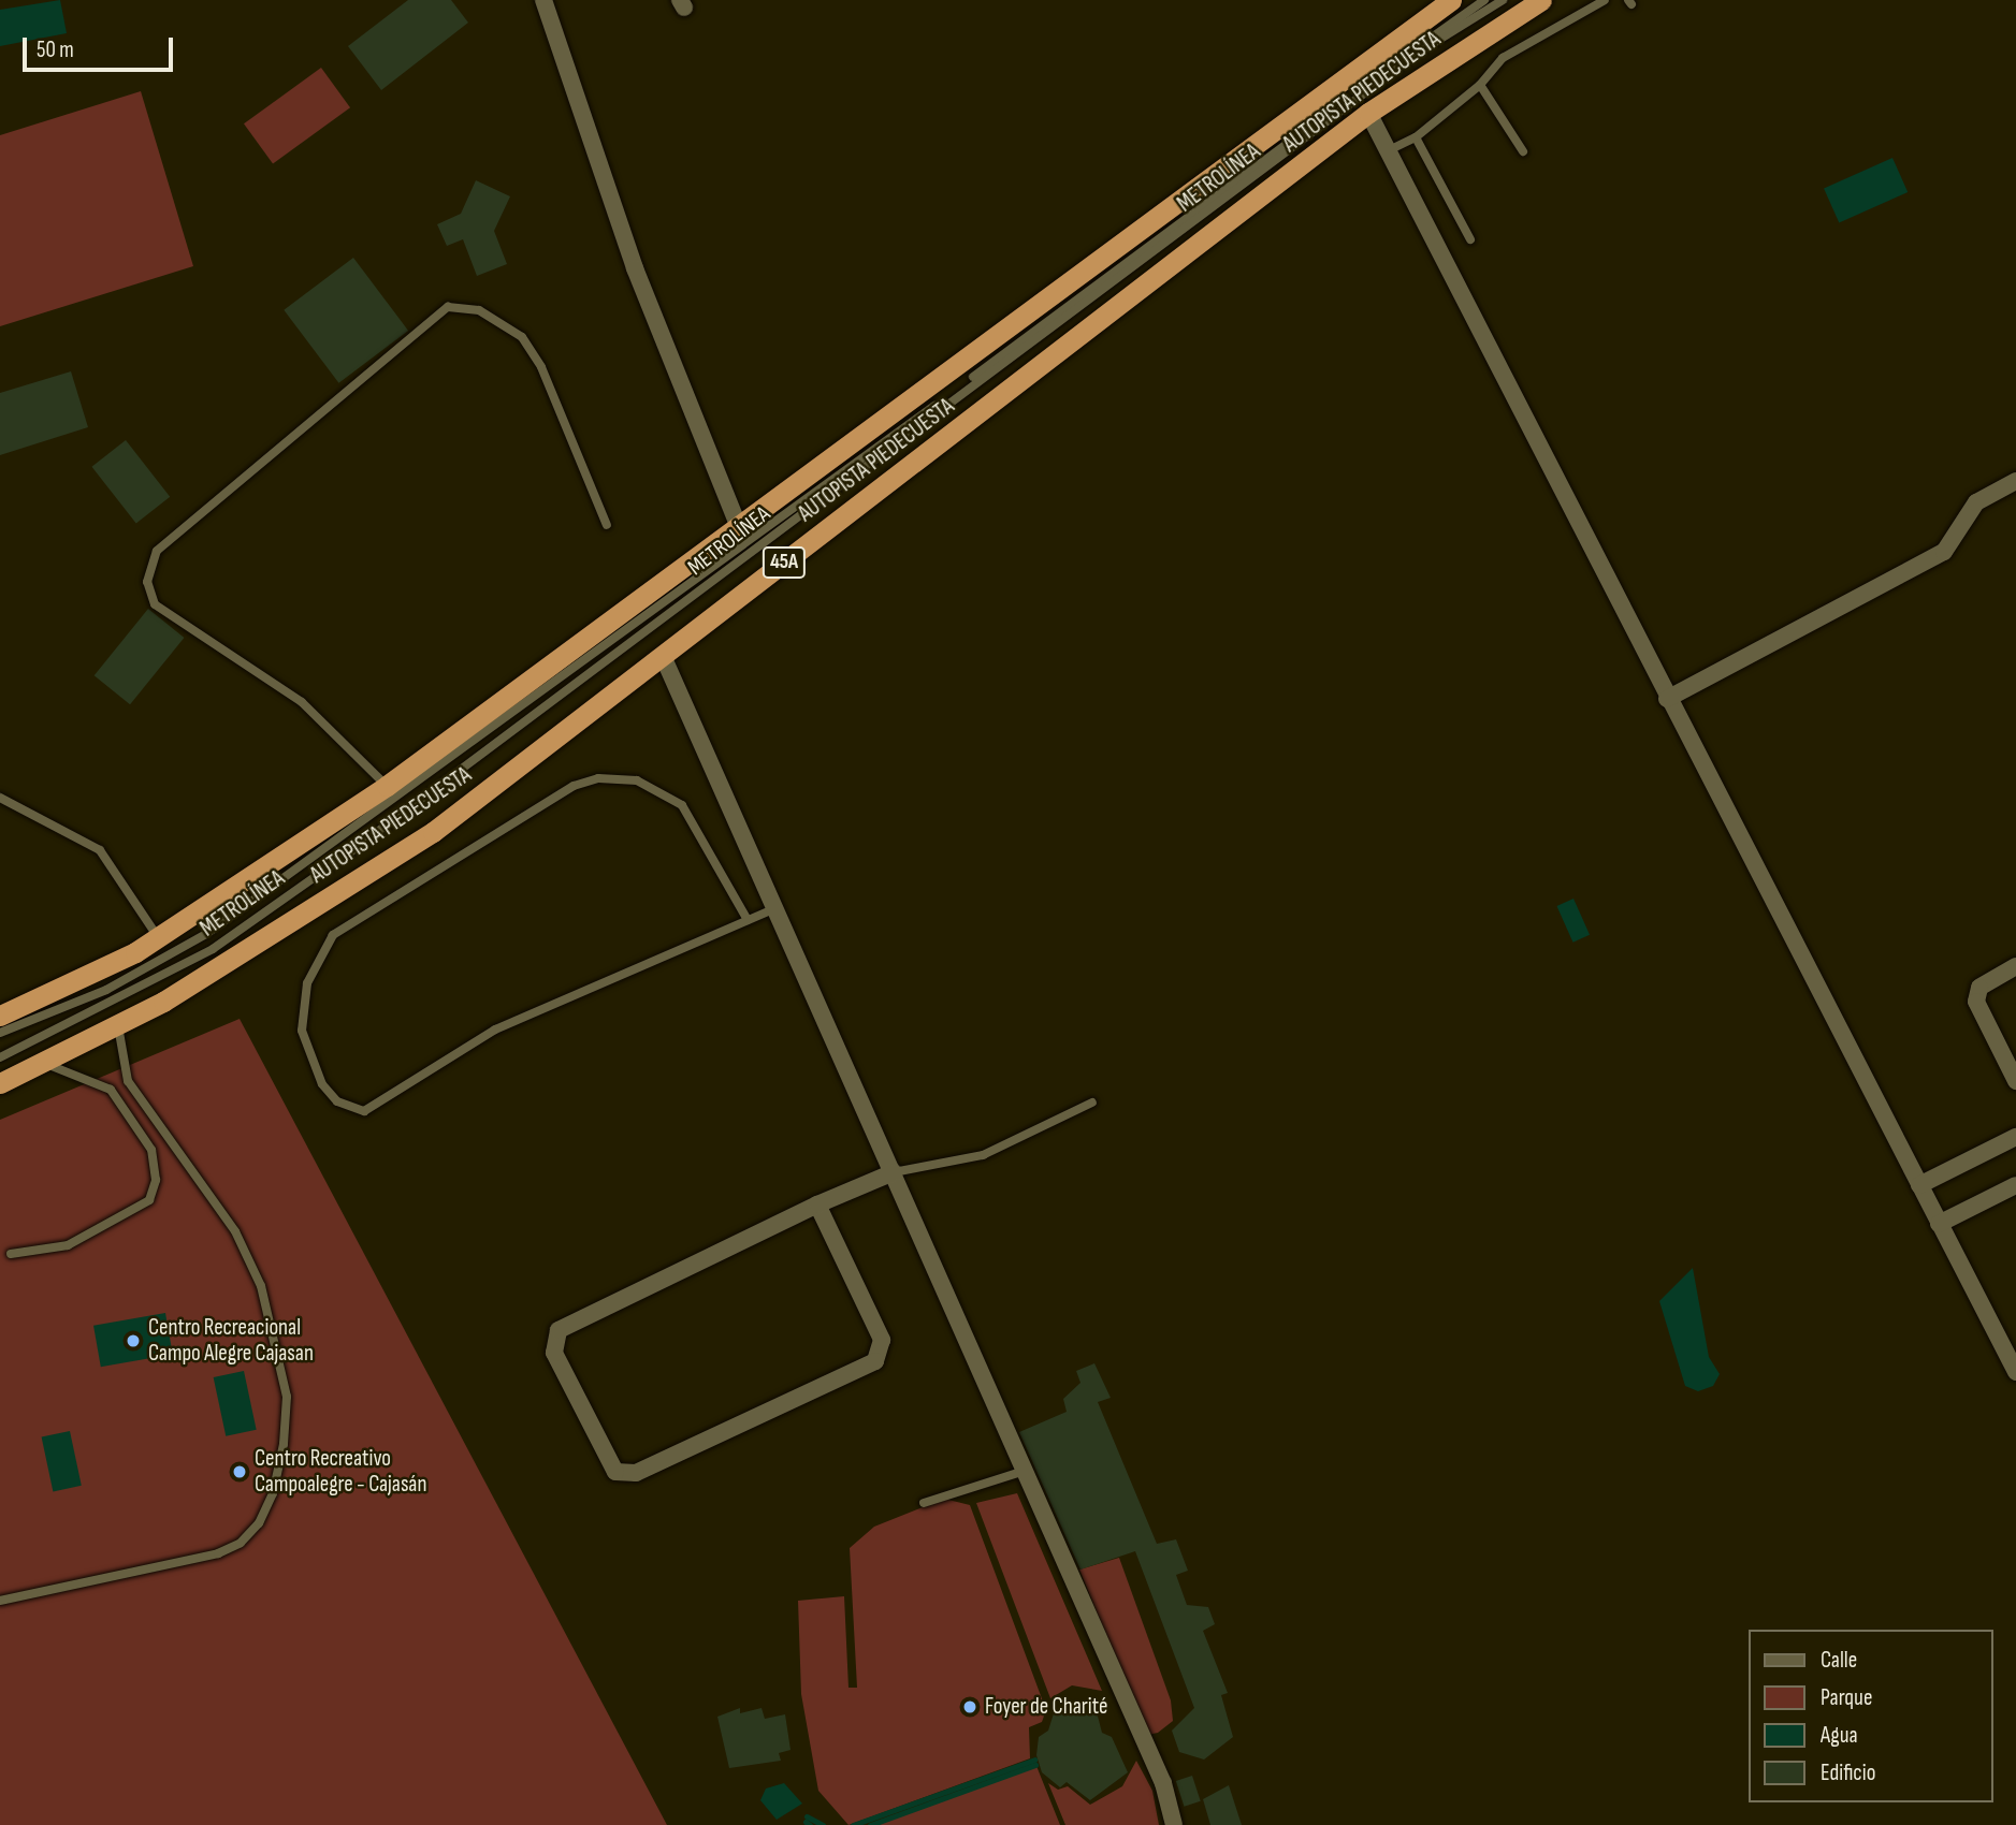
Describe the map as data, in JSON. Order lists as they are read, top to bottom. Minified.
{"streets":{"highway":["AUTOPISTA PIEDECUESTA","45A"],"lane":["METROLÍNEA"]},"places":["Centro Recreacional Campo Alegre Cajasan","Centro Recreativo Campoalegre - Cajasán","Foyer de Charité"],"legend":["Calle","Parque","Agua","Edificio"],"scale_bar":"50 m"}
